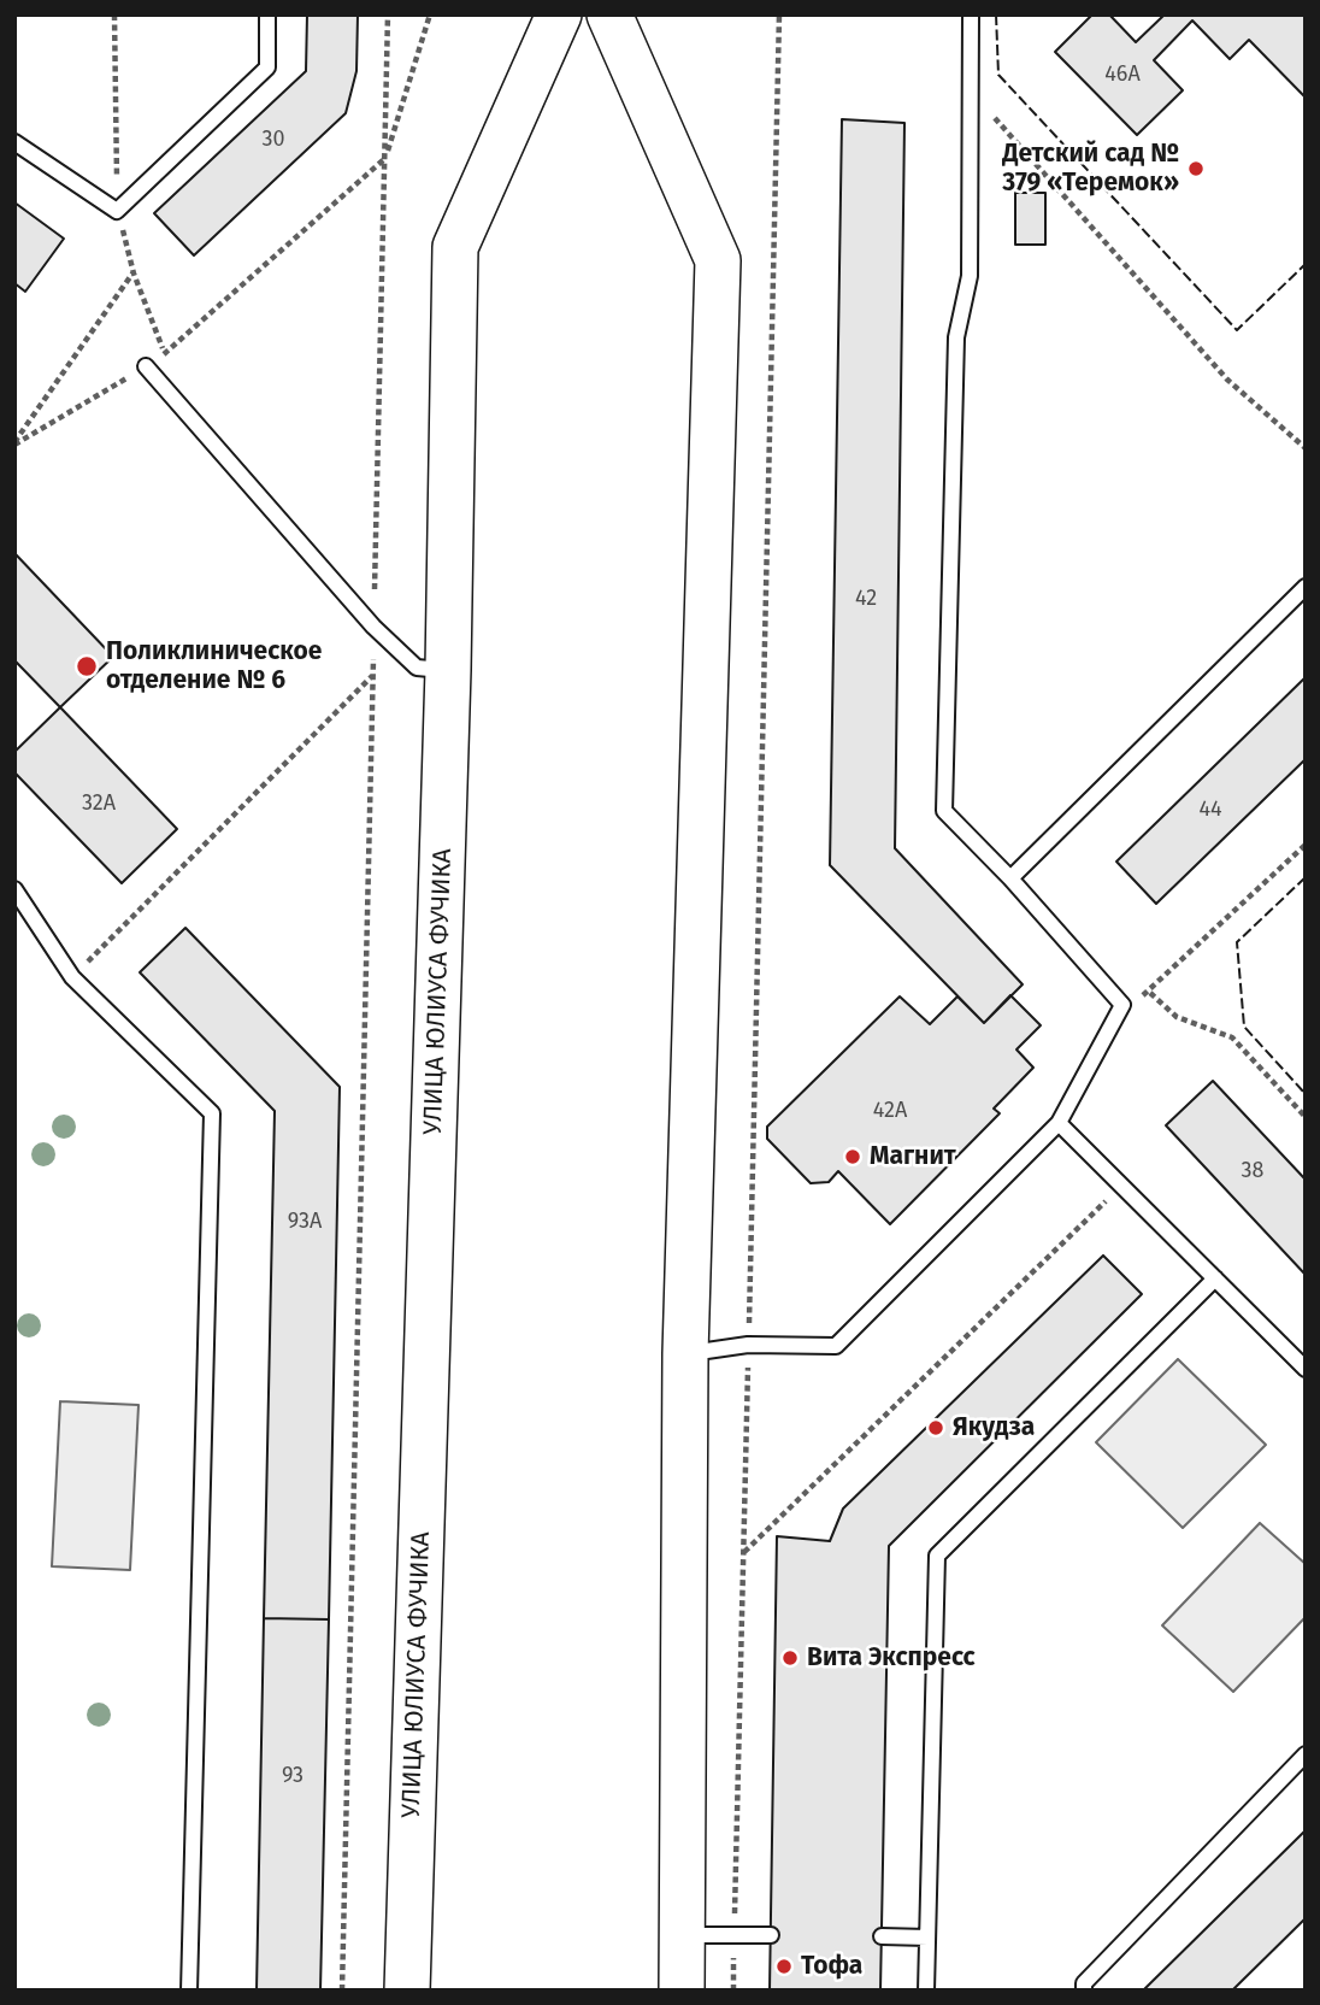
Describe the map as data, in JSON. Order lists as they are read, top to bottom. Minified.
{"streets":{"main road":["УЛИЦА ЮЛИУСА ФУЧИКА"]},"places":["Детский сад № 379 «Теремок»","Поликлиническое отделение № 6","Магнит","Якудза","Вита Экспресс","Тофа"],"house_numbers":["46А","30","42","32А","44","42А","38","93А","93"]}
